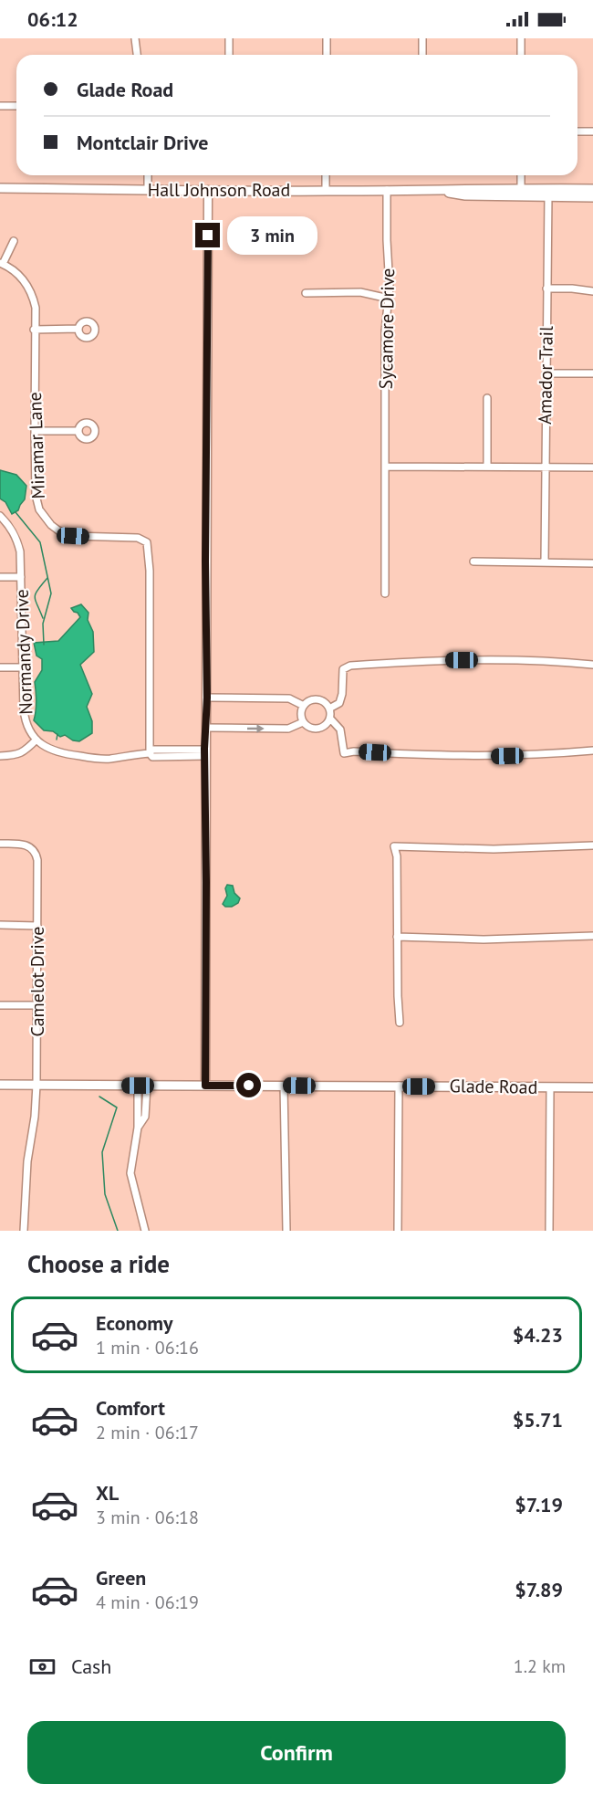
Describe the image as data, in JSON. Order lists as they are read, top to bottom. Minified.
{"streets":{"main road":["Hall Johnson Road","Glade Road"],"street":["Sycamore Drive","Amador Trail","Miramar Lane","Normandy Drive","Camelot Drive"]},"crossings":[["Hall Johnson Road","Sycamore Drive"],["Hall Johnson Road","Amador Trail"],["Miramar Lane","Normandy Drive"],["Camelot Drive","Glade Road"]],"page":{"status":"06:12","banner":["Glade Road","Montclair Drive"],"bubble":"3 min","heading":"Choose a ride","list":[{"name":"Economy","note":"1 min · 06:16","value":"$4.23"},{"name":"Comfort","note":"2 min · 06:17","value":"$5.71"},{"name":"XL","note":"3 min · 06:18","value":"$7.19"},{"name":"Green","note":"4 min · 06:19","value":"$7.89"}],"pay":["Cash","1.2 km"],"buttons":"Confirm"}}
